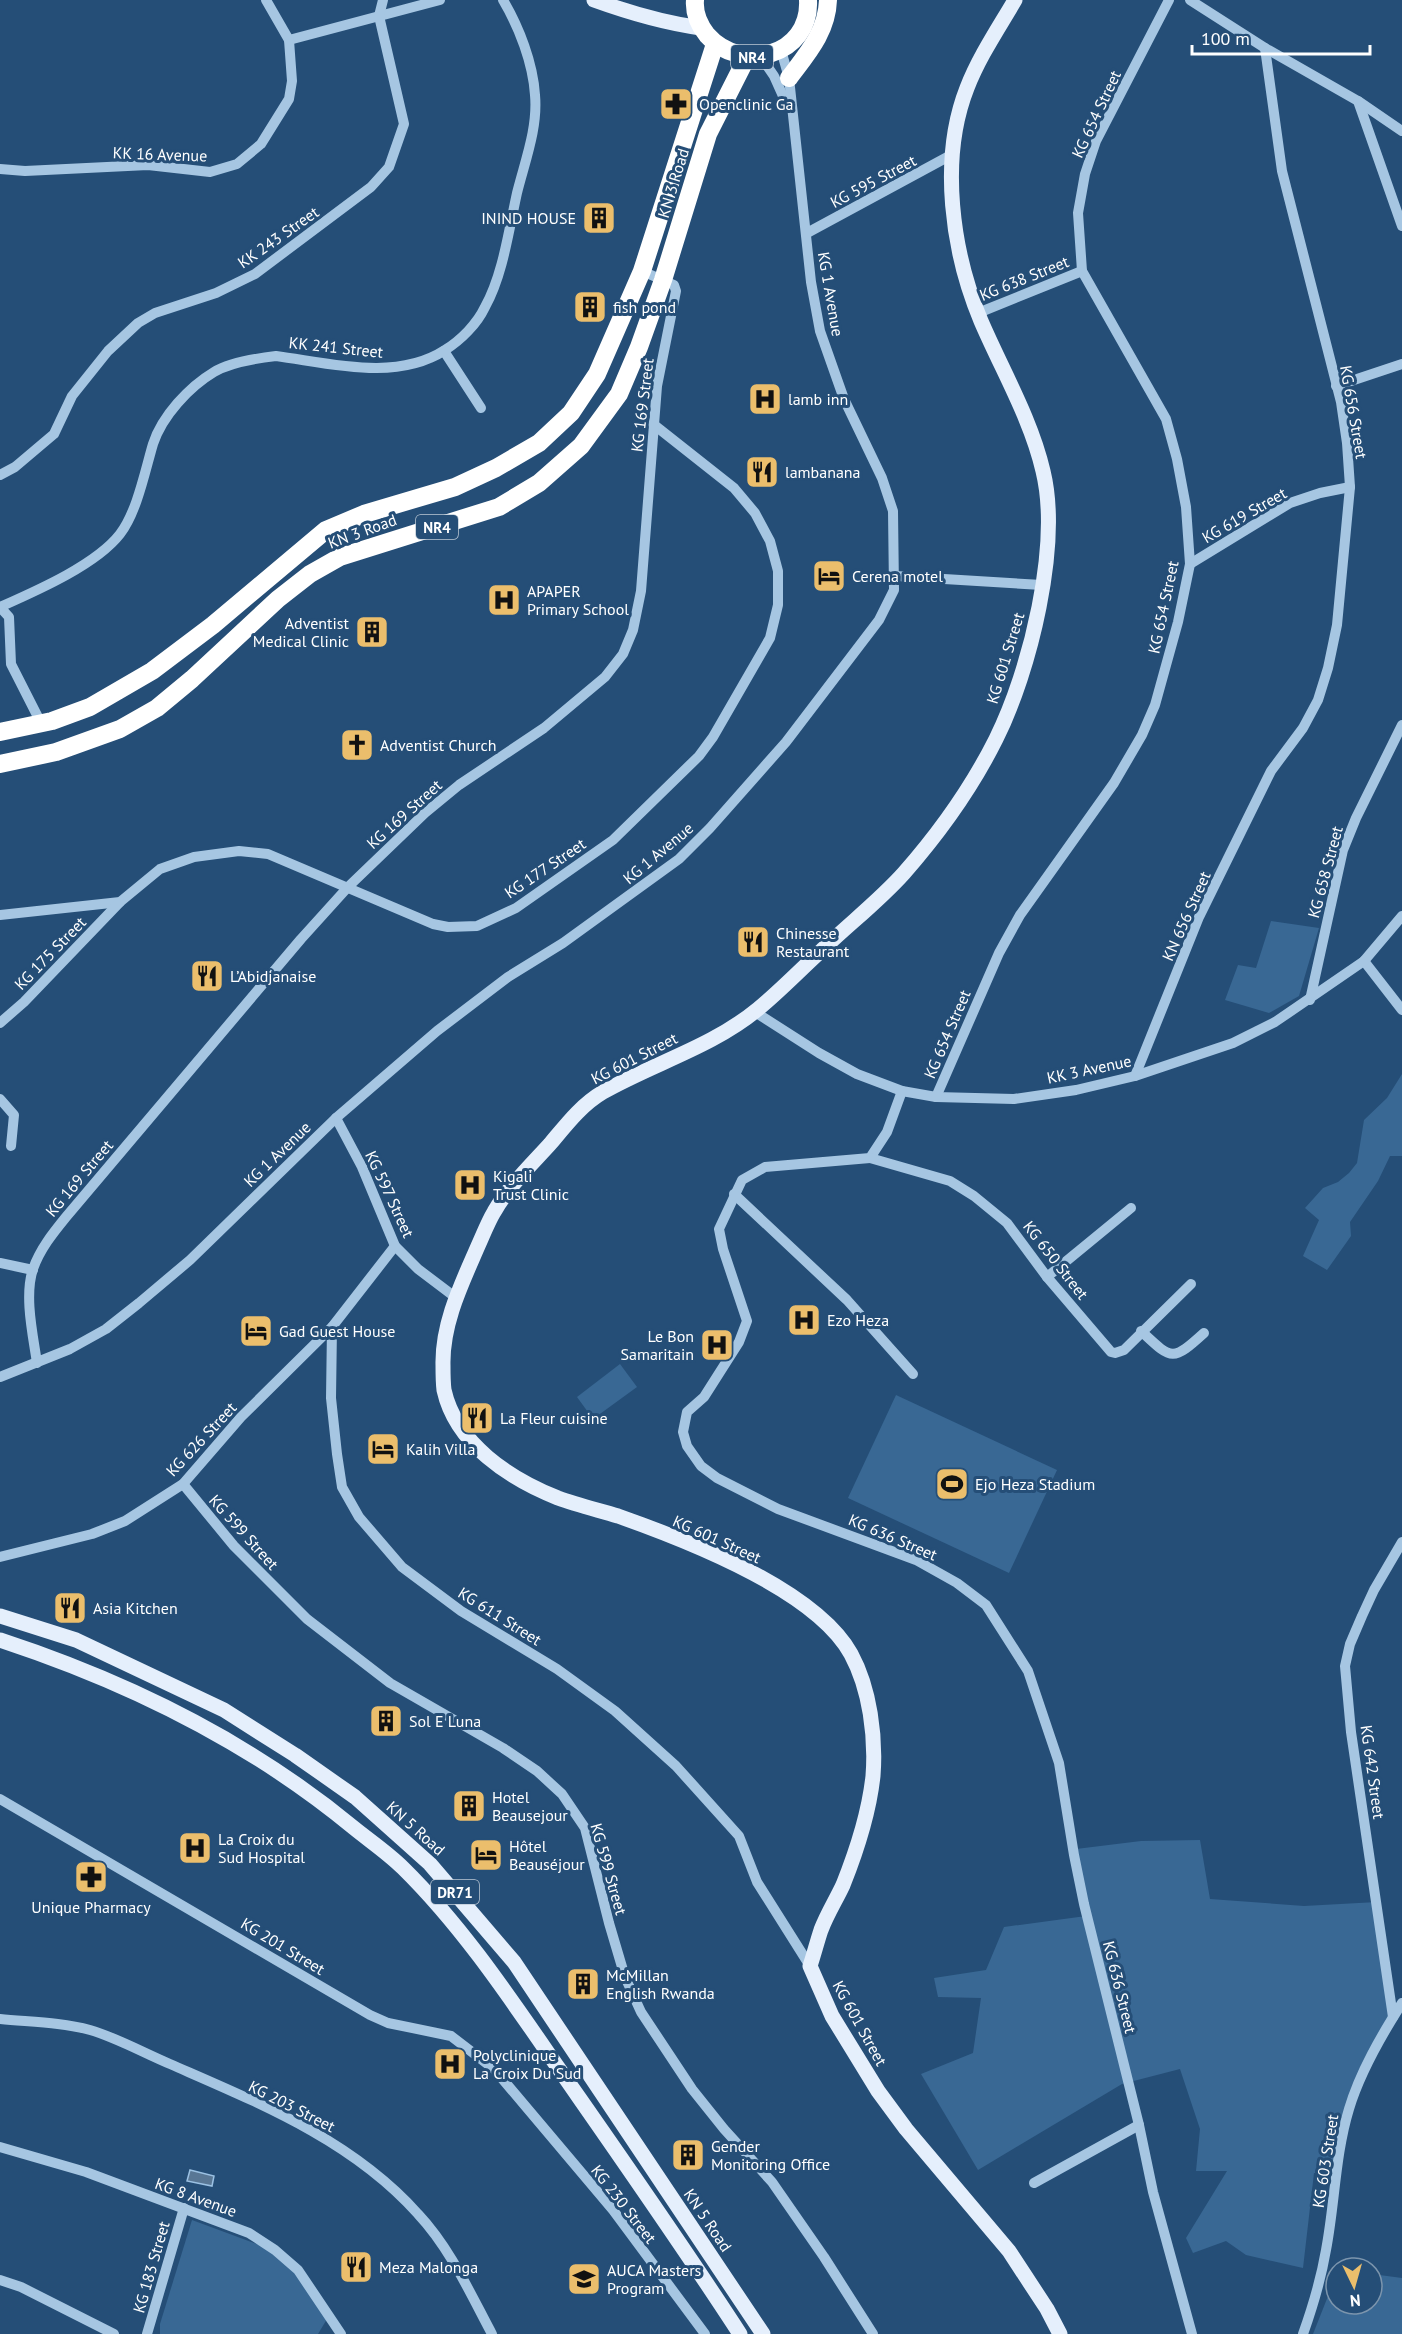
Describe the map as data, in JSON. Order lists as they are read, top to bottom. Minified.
{"streets":{"highway":["NR4","KN 3 Road"],"main road":["KG 601 Street","KN 5 Road","DR71"],"street":["KG 654 Street","KK 16 Avenue","KG 595 Street","KK 243 Street","KG 638 Street","KG 1 Avenue","KK 241 Street","KG 169 Street","KG 656 Street","KG 619 Street","KG 177 Street","KG 658 Street","KN 656 Street","KG 175 Street","KK 3 Avenue","KG 597 Street","KG 650 Street","KG 626 Street","KG 599 Street","KG 636 Street","KG 611 Street","KG 642 Street","KG 201 Street","KG 203 Street","KG 603 Street","KG 8 Avenue","KG 230 Street","KG 183 Street"]},"crossings":[["NR4","KN 3 Road"],["NR4","KG 1 Avenue"],["KG 654 Street","KG 638 Street"],["KG 654 Street","KG 619 Street"],["KG 654 Street","KK 3 Avenue"],["KG 595 Street","KG 1 Avenue"],["KG 595 Street","KG 601 Street"],["KN 3 Road","KG 1 Avenue"],["KN 3 Road","KG 169 Street"],["KG 638 Street","KG 601 Street"],["KG 1 Avenue","KG 169 Street"],["KG 1 Avenue","KG 597 Street"],["KG 169 Street","KG 177 Street"],["KG 656 Street","KG 619 Street"],["KG 656 Street","KN 656 Street"],["KG 601 Street","KK 3 Avenue"],["KG 601 Street","KG 597 Street"],["KG 601 Street","KG 611 Street"],["KG 177 Street","KG 175 Street"],["KG 658 Street","KK 3 Avenue"],["KN 656 Street","KK 3 Avenue"],["KG 650 Street","KG 636 Street"],["KG 626 Street","KG 599 Street"],["KG 626 Street","KG 611 Street"],["KG 642 Street","KG 603 Street"],["KG 201 Street","KG 230 Street"],["KG 8 Avenue","KG 183 Street"]],"places":{"pharmacy":["Openclinic Ga","Unique Pharmacy"],"building":["ININD HOUSE","fish pond","Adventist Medical Clinic","Sol E Luna","Hotel Beausejour","McMillan English Rwanda","Gender Monitoring Office"],"hospital":["lamb inn","APAPER Primary School","Kigali Trust Clinic","Ezo Heza","Le Bon Samaritain","La Croix du Sud Hospital","Polyclinique La Croix Du Sud"],"restaurant":["lambanana","Chinesse Restaurant","L’Abidjanaise","La Fleur cuisine","Asia Kitchen","Meza Malonga"],"hotel":["Cerena motel","Gad Guest House","Kalih Villa","Hôtel Beauséjour"],"church":["Adventist Church"],"sports":["Ejo Heza Stadium"],"school or university":["AUCA Masters Program"]},"scale_bar":"100 m","north":"bottom"}
